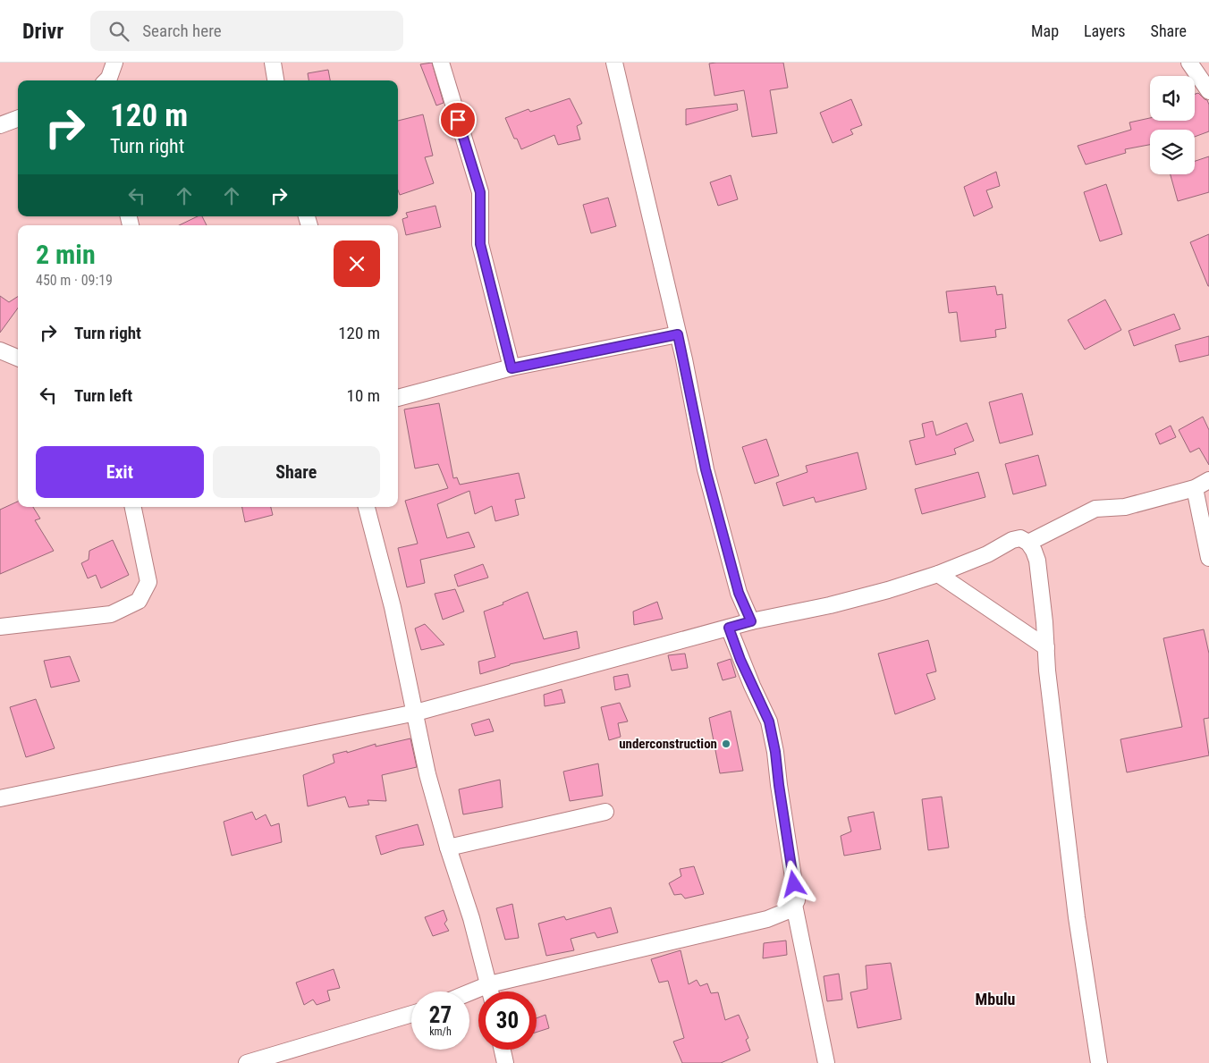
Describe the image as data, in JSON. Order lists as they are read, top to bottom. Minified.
{"districts":["Mbulu"],"places":["underconstruction"],"page":{"header":"Drivr","search":"Search here","nav":["Map","Layers","Share"],"turn":["120 m","Turn right"],"heading":["2 min","450 m · 09:19"],"list":[{"name":"Turn right","value":"120 m"},{"name":"Turn left","value":"10 m"}],"buttons":["Exit","Share"],"speed":"27 km/h","limit":"30"}}
